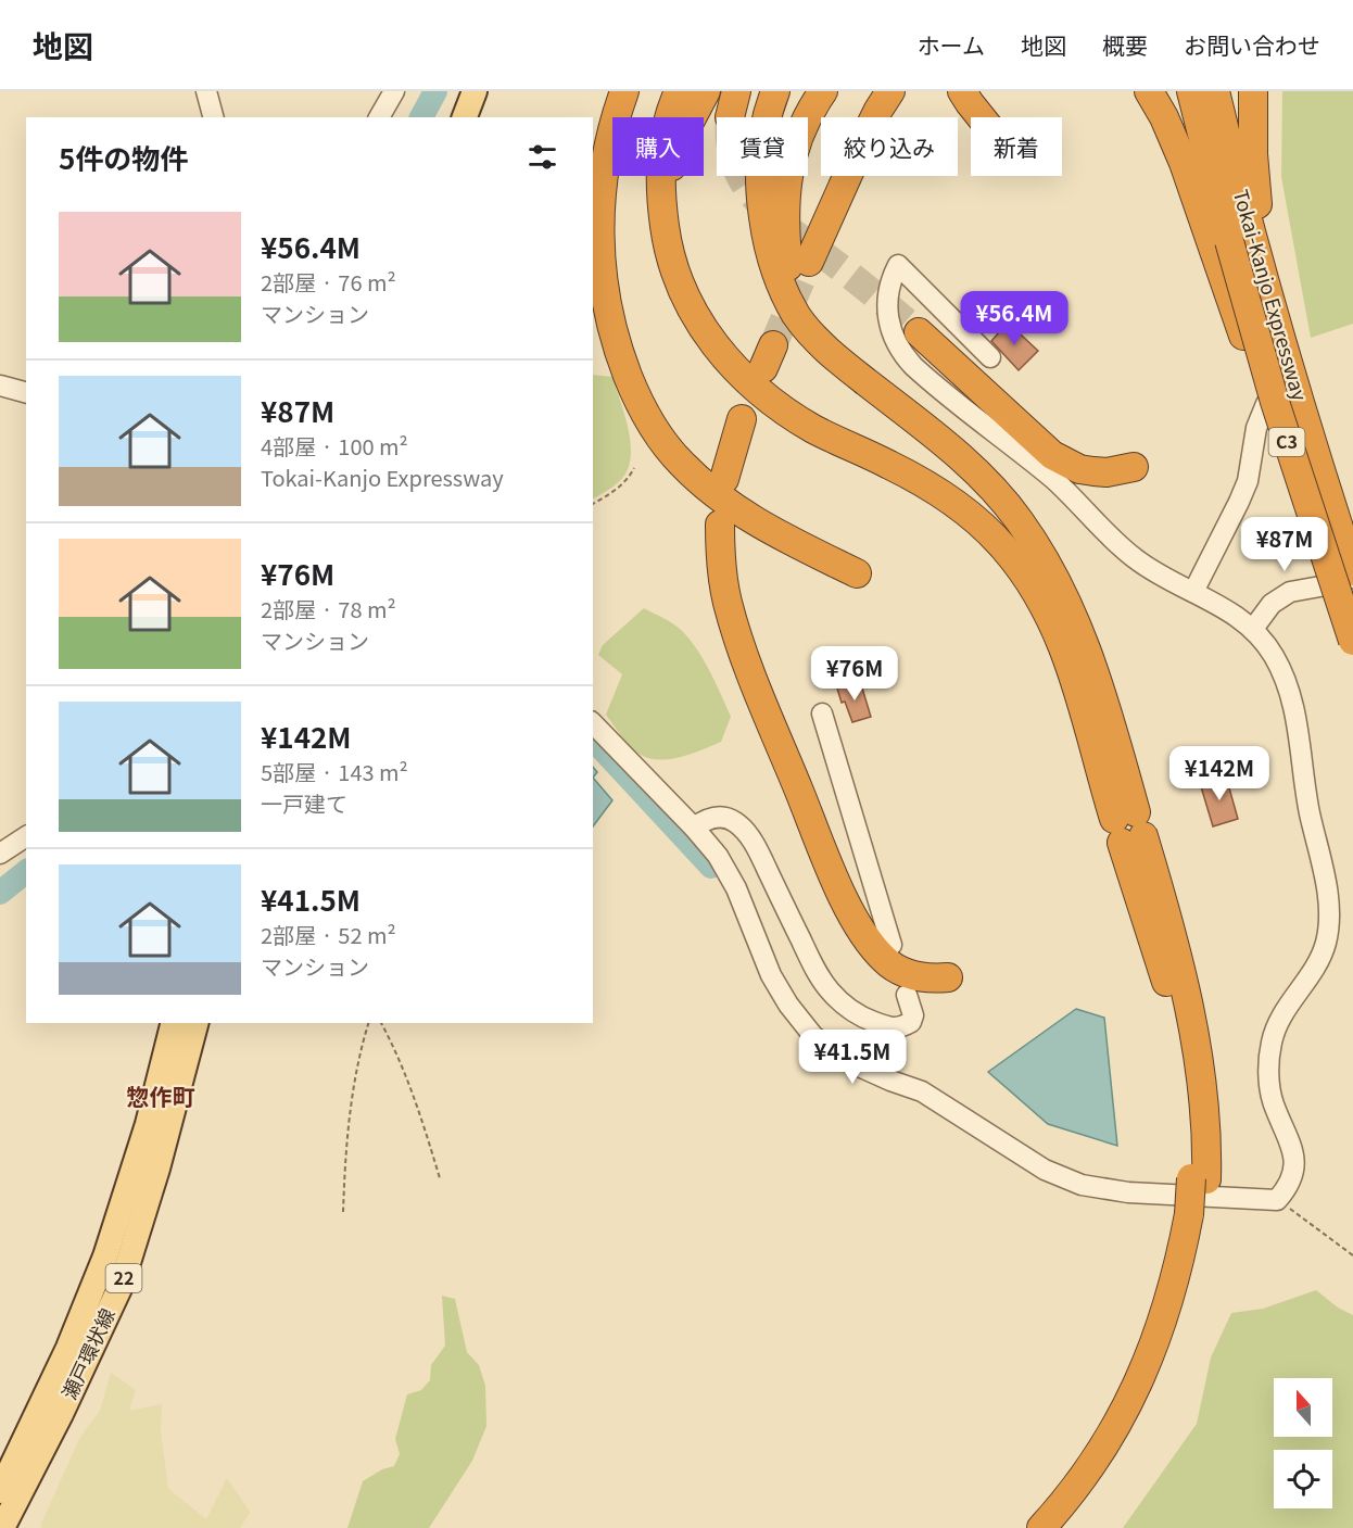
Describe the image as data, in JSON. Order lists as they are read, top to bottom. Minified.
{"streets":{"highway":["Tokai-Kanjo Expressway","C3"],"main road":["22","瀬戸環状線"]},"districts":["惣作町"],"north":"top","page":{"header":"地図","nav":["ホーム","地図","概要","お問い合わせ"],"chip":["購入","賃貸","絞り込み","新着"],"heading":"5件の物件","list":[{"name":"¥56.4M","note":"2部屋 · 76 m² · マンション"},{"name":"¥87M","note":"4部屋 · 100 m² · Tokai-Kanjo Expressway"},{"name":"¥76M","note":"2部屋 · 78 m² · マンション"},{"name":"¥142M","note":"5部屋 · 143 m² · 一戸建て"},{"name":"¥41.5M","note":"2部屋 · 52 m² · マンション"}],"price":["¥56.4M","¥87M","¥76M","¥142M","¥41.5M"]}}
